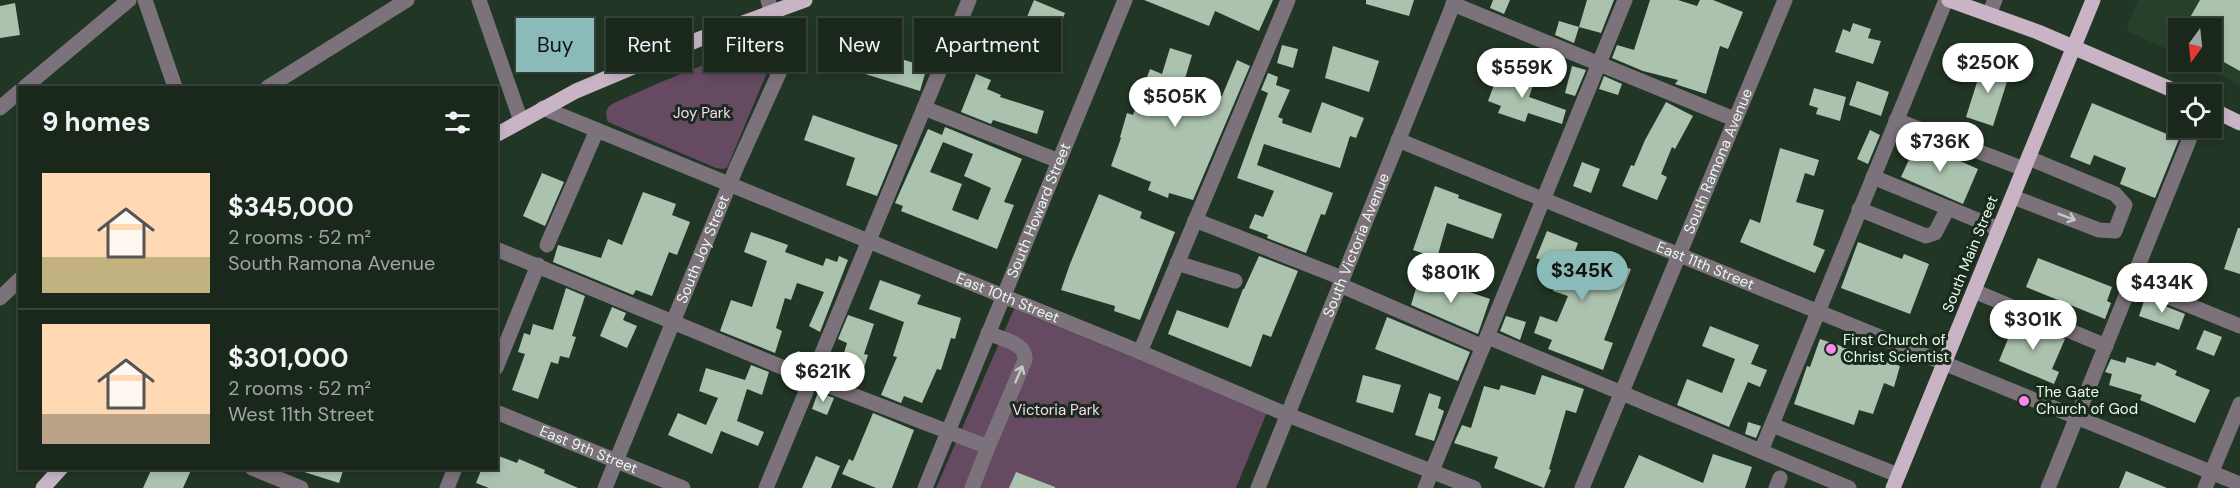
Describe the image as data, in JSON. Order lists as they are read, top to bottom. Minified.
{"streets":{"main road":["South Main Street"],"street":["South Ramona Avenue","South Howard Street","South Victoria Avenue","South Joy Street","East 11th Street","East 10th Street","East 9th Street"]},"crossings":[["South Ramona Avenue","East 11th Street"],["South Howard Street","East 10th Street"],["South Victoria Avenue","East 11th Street"],["South Victoria Avenue","East 10th Street"],["South Joy Street","East 10th Street"],["South Joy Street","East 9th Street"],["South Main Street","East 11th Street"]],"parks":["Joy Park","Victoria Park"],"places":["First Church of Christ Scientist","The Gate Church of God"],"north":"bottom","page":{"chip":["Buy","Rent","Filters","New","Apartment"],"price":["$250K","$559K","$505K","$736K","$345K","$801K","$434K","$301K","$621K"],"heading":"9 homes","list":[{"name":"$345,000","note":"2 rooms · 52 m² · South Ramona Avenue"},{"name":"$301,000","note":"2 rooms · 52 m² · West 11th Street"}]}}
